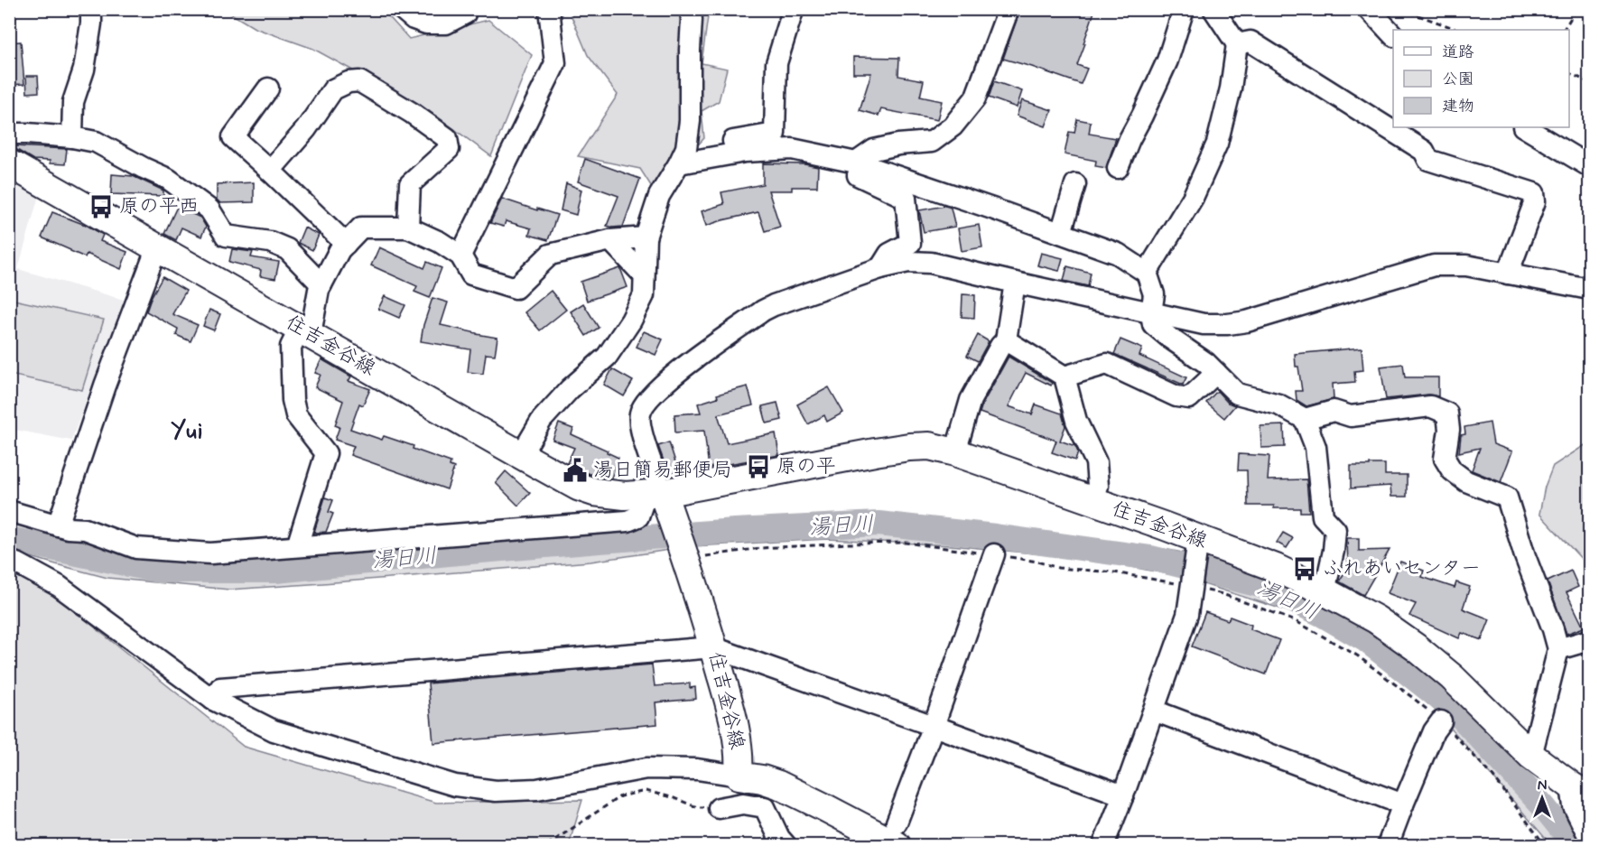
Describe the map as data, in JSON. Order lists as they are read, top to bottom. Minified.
{"streets":{"main road":["住吉金谷線"]},"districts":["Yui"],"water":["湯日川"],"places":{"bus stop":["原の平西","原の平","ふれあいセンター"],"public building":["湯日簡易郵便局"]},"legend":["道路","公園","建物"],"north":"top"}
